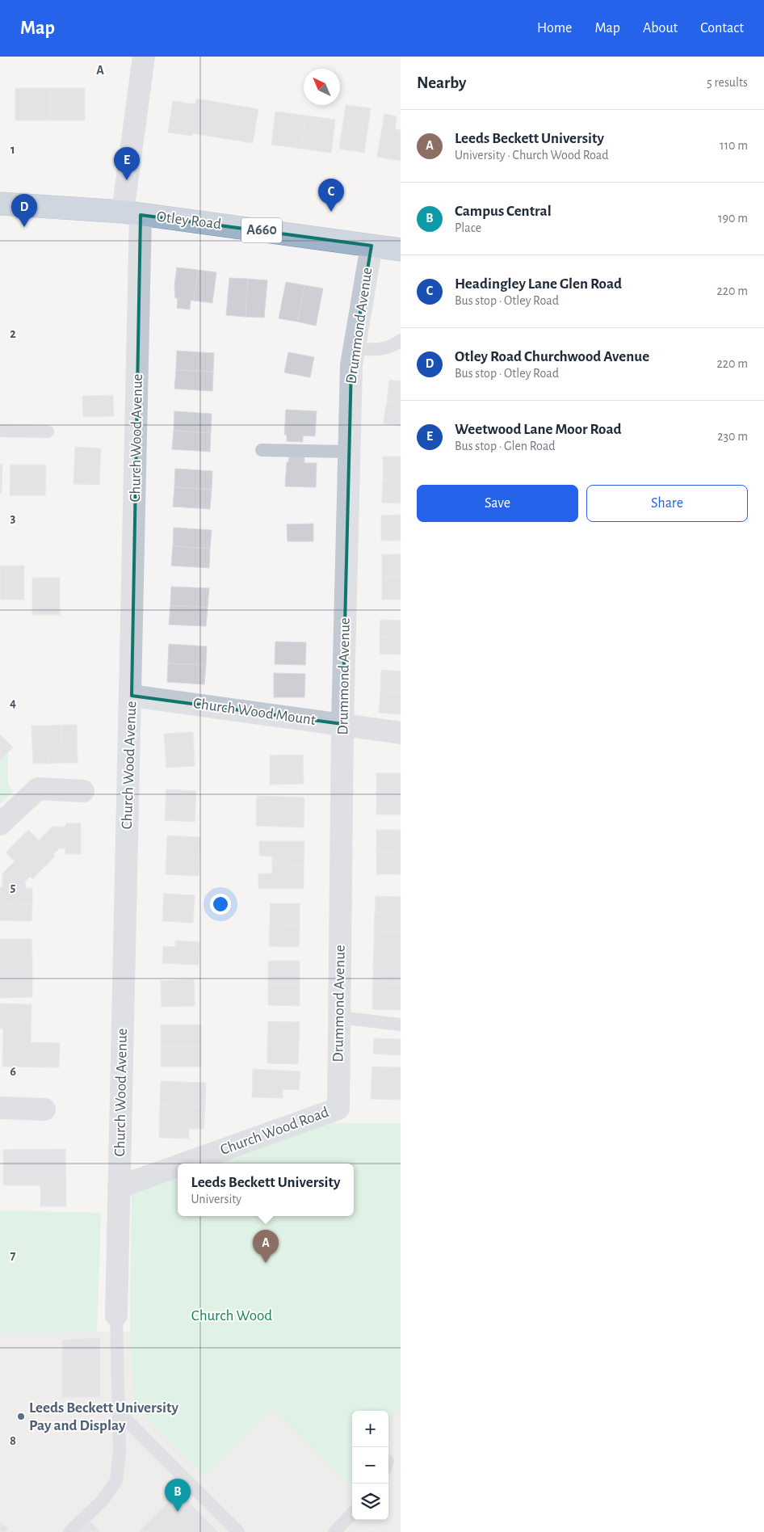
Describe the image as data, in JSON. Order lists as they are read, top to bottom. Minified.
{"streets":{"highway":["Otley Road","A660"],"street":["Drummond Avenue","Church Wood Avenue","Church Wood Mount","Church Wood Road"]},"crossings":[["Otley Road","Drummond Avenue"],["Otley Road","Church Wood Avenue"],["Drummond Avenue","Church Wood Mount"],["Drummond Avenue","Church Wood Road"],["Church Wood Avenue","Church Wood Mount"],["Church Wood Avenue","Church Wood Road"]],"parks":["Church Wood"],"places":["Leeds Beckett University Pay and Display"],"north":"top left","page":{"header":"Map","nav":["Home","Map","About","Contact"],"heading":["Nearby","5 results"],"list":[{"mark":"A","name":"Leeds Beckett University","note":"University · Church Wood Road","value":"110 m"},{"mark":"B","name":"Campus Central","note":"Place","value":"190 m"},{"mark":"C","name":"Headingley Lane Glen Road","note":"Bus stop · Otley Road","value":"220 m"},{"mark":"D","name":"Otley Road Churchwood Avenue","note":"Bus stop · Otley Road","value":"220 m"},{"mark":"E","name":"Weetwood Lane Moor Road","note":"Bus stop · Glen Road","value":"230 m"}],"pins":["E","C","D","A","B"],"buttons":["Save","Share"],"popup":["Leeds Beckett University","University"],"map_buttons":["+","−"]},"grid":{"columns":["A"],"rows":["1","2","3","4","5","6","7","8"]}}
